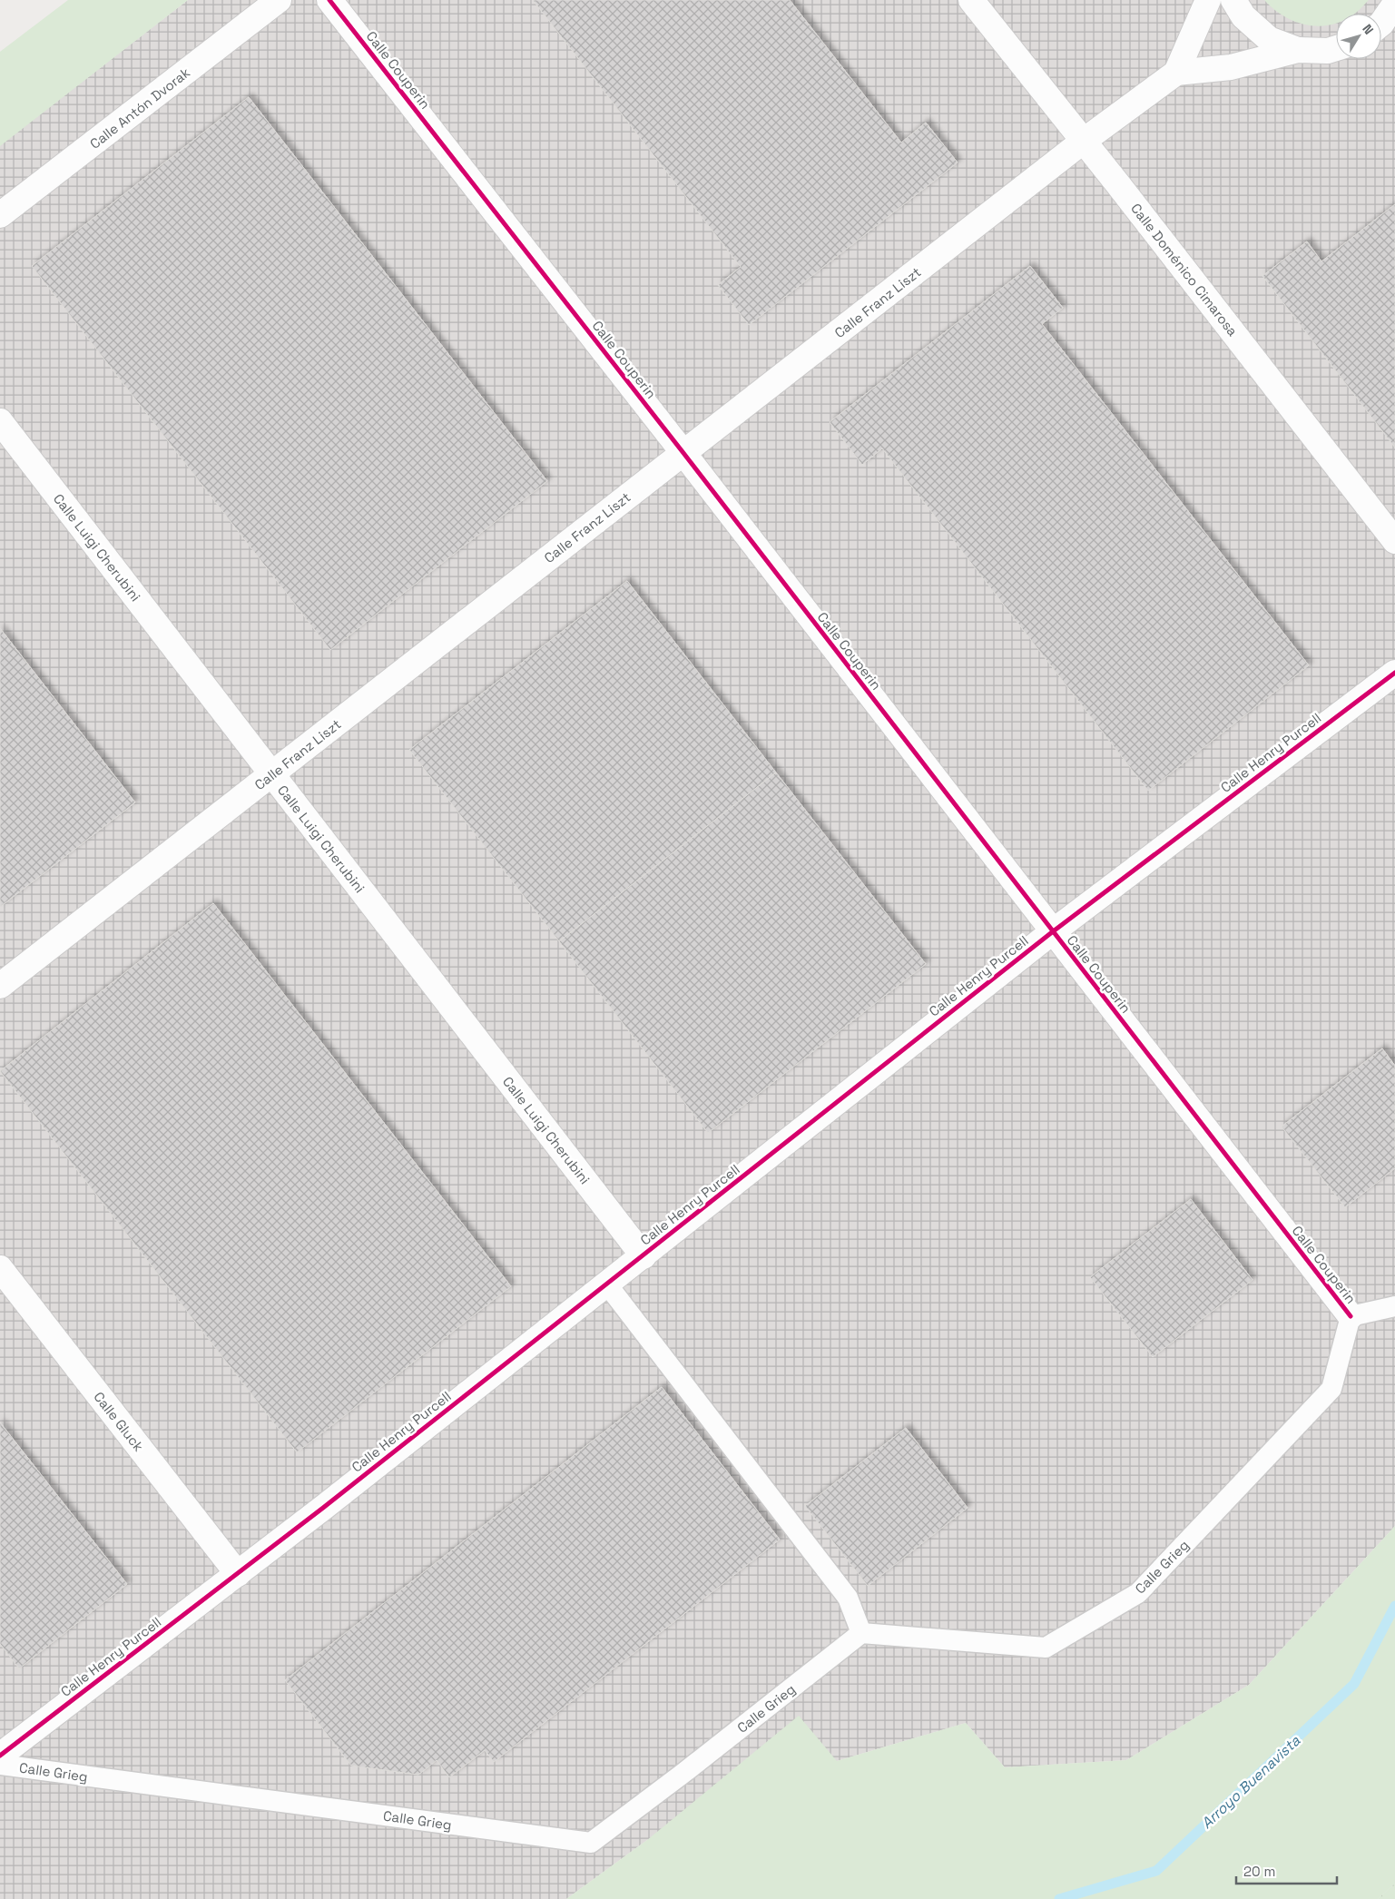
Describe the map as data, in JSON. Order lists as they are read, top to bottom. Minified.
{"streets":{"street":["Calle Couperin","Calle Antón Dvorak","Calle Doménico Cimarosa","Calle Franz Liszt","Calle Luigi Cherubini","Calle Henry Purcell","Calle Gluck"],"lane":["Calle Grieg"]},"crossings":[["Calle Couperin","Calle Franz Liszt"],["Calle Couperin","Calle Henry Purcell"],["Calle Couperin","Calle Grieg"],["Calle Doménico Cimarosa","Calle Franz Liszt"],["Calle Franz Liszt","Calle Luigi Cherubini"],["Calle Luigi Cherubini","Calle Henry Purcell"],["Calle Henry Purcell","Calle Gluck"]],"water":["Arroyo Buenavista"],"scale_bar":"20 m","north":"top right"}
